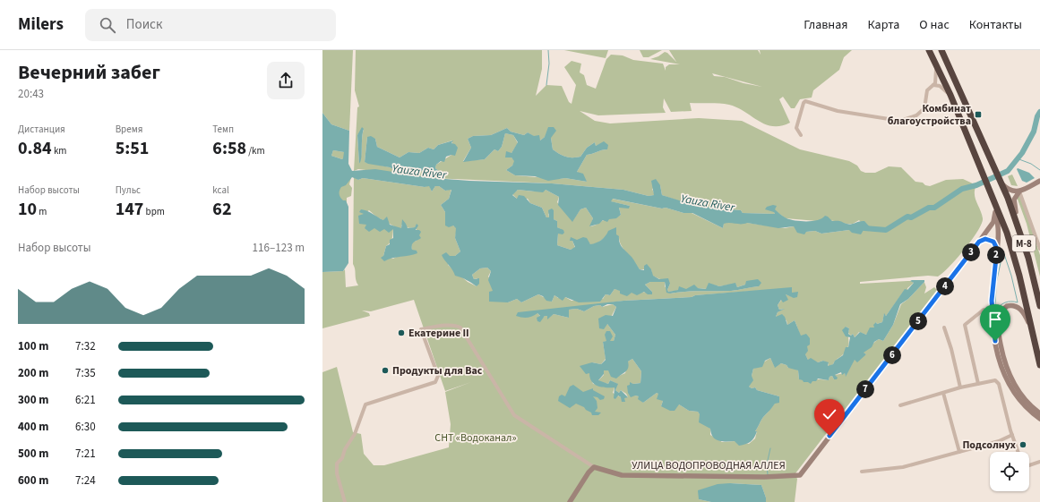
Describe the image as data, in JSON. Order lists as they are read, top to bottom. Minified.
{"streets":{"highway":["М-8"],"street":["УЛИЦА ВОДОПРОВОДНАЯ АЛЛЕЯ"]},"water":["Yauza River"],"parks":["СНТ «Водоканал»"],"places":{"transit":["Комбинат благоустройства"],"other":["Екатерине II","Продукты для Вас","Подсолнух"]},"page":{"header":"Milers","search":"Поиск","nav":["Главная","Карта","О нас","Контакты"],"heading":["Вечерний забег","20:43"],"stats":[["Дистанция","0.84 km"],["Время","5:51"],["Темп","6:58 /km"],["Набор высоты","10 m"],["Пульс","147 bpm"],["kcal","62"]],"chart":["Набор высоты","116–123 m"],"pins":["3","2","4","5","6","7"],"list":[{"name":"100 m","note":"7:32"},{"name":"200 m","note":"7:35"},{"name":"300 m","note":"6:21"},{"name":"400 m","note":"6:30"},{"name":"500 m","note":"7:21"},{"name":"600 m","note":"7:24"}]}}
